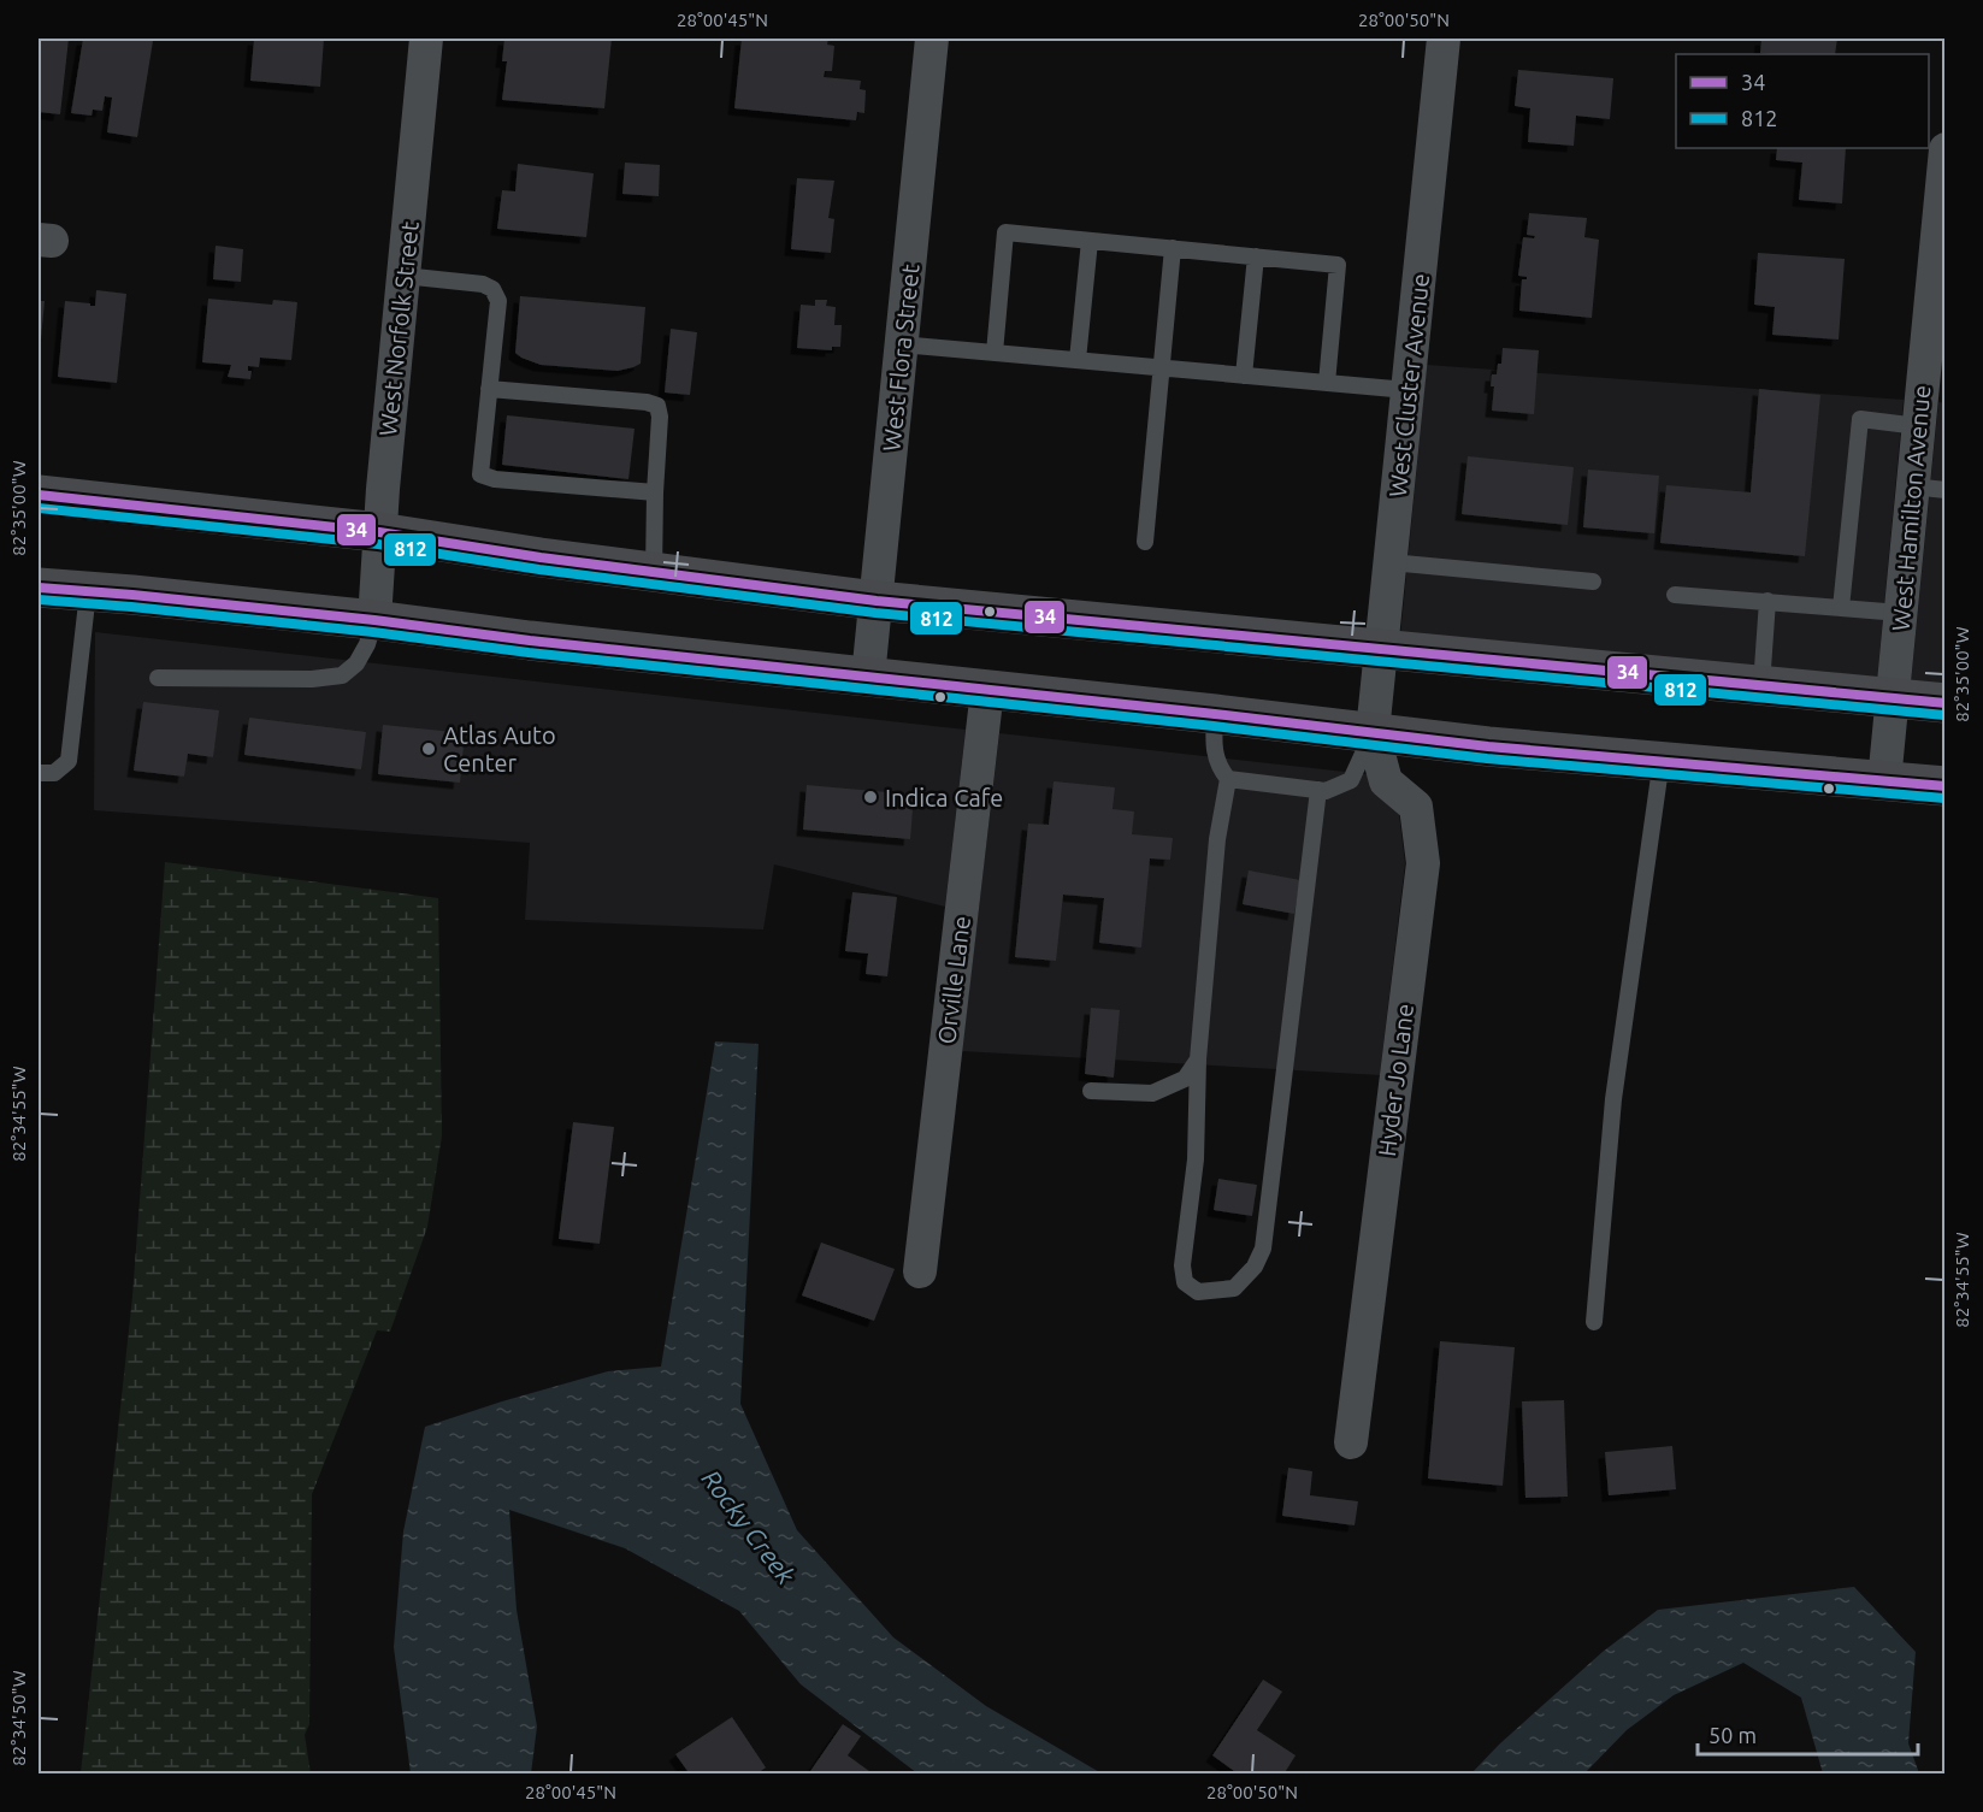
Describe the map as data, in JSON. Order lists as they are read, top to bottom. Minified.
{"streets":{"street":["West Norfolk Street","West Flora Street","West Cluster Avenue","West Hamilton Avenue","Orville Lane","Hyder Jo Lane"]},"crossings":[["West Cluster Avenue","Hyder Jo Lane"]],"water":["Rocky Creek"],"places":["Atlas Auto Center","Indica Cafe"],"lines":["transit line 34","transit line 812"],"legend":["34","812"],"scale_bar":"50 m","coordinates":["28°00'45\"N","28°00'50\"N","82°35'00\"W","82°34'55\"W","82°34'50\"W"]}
